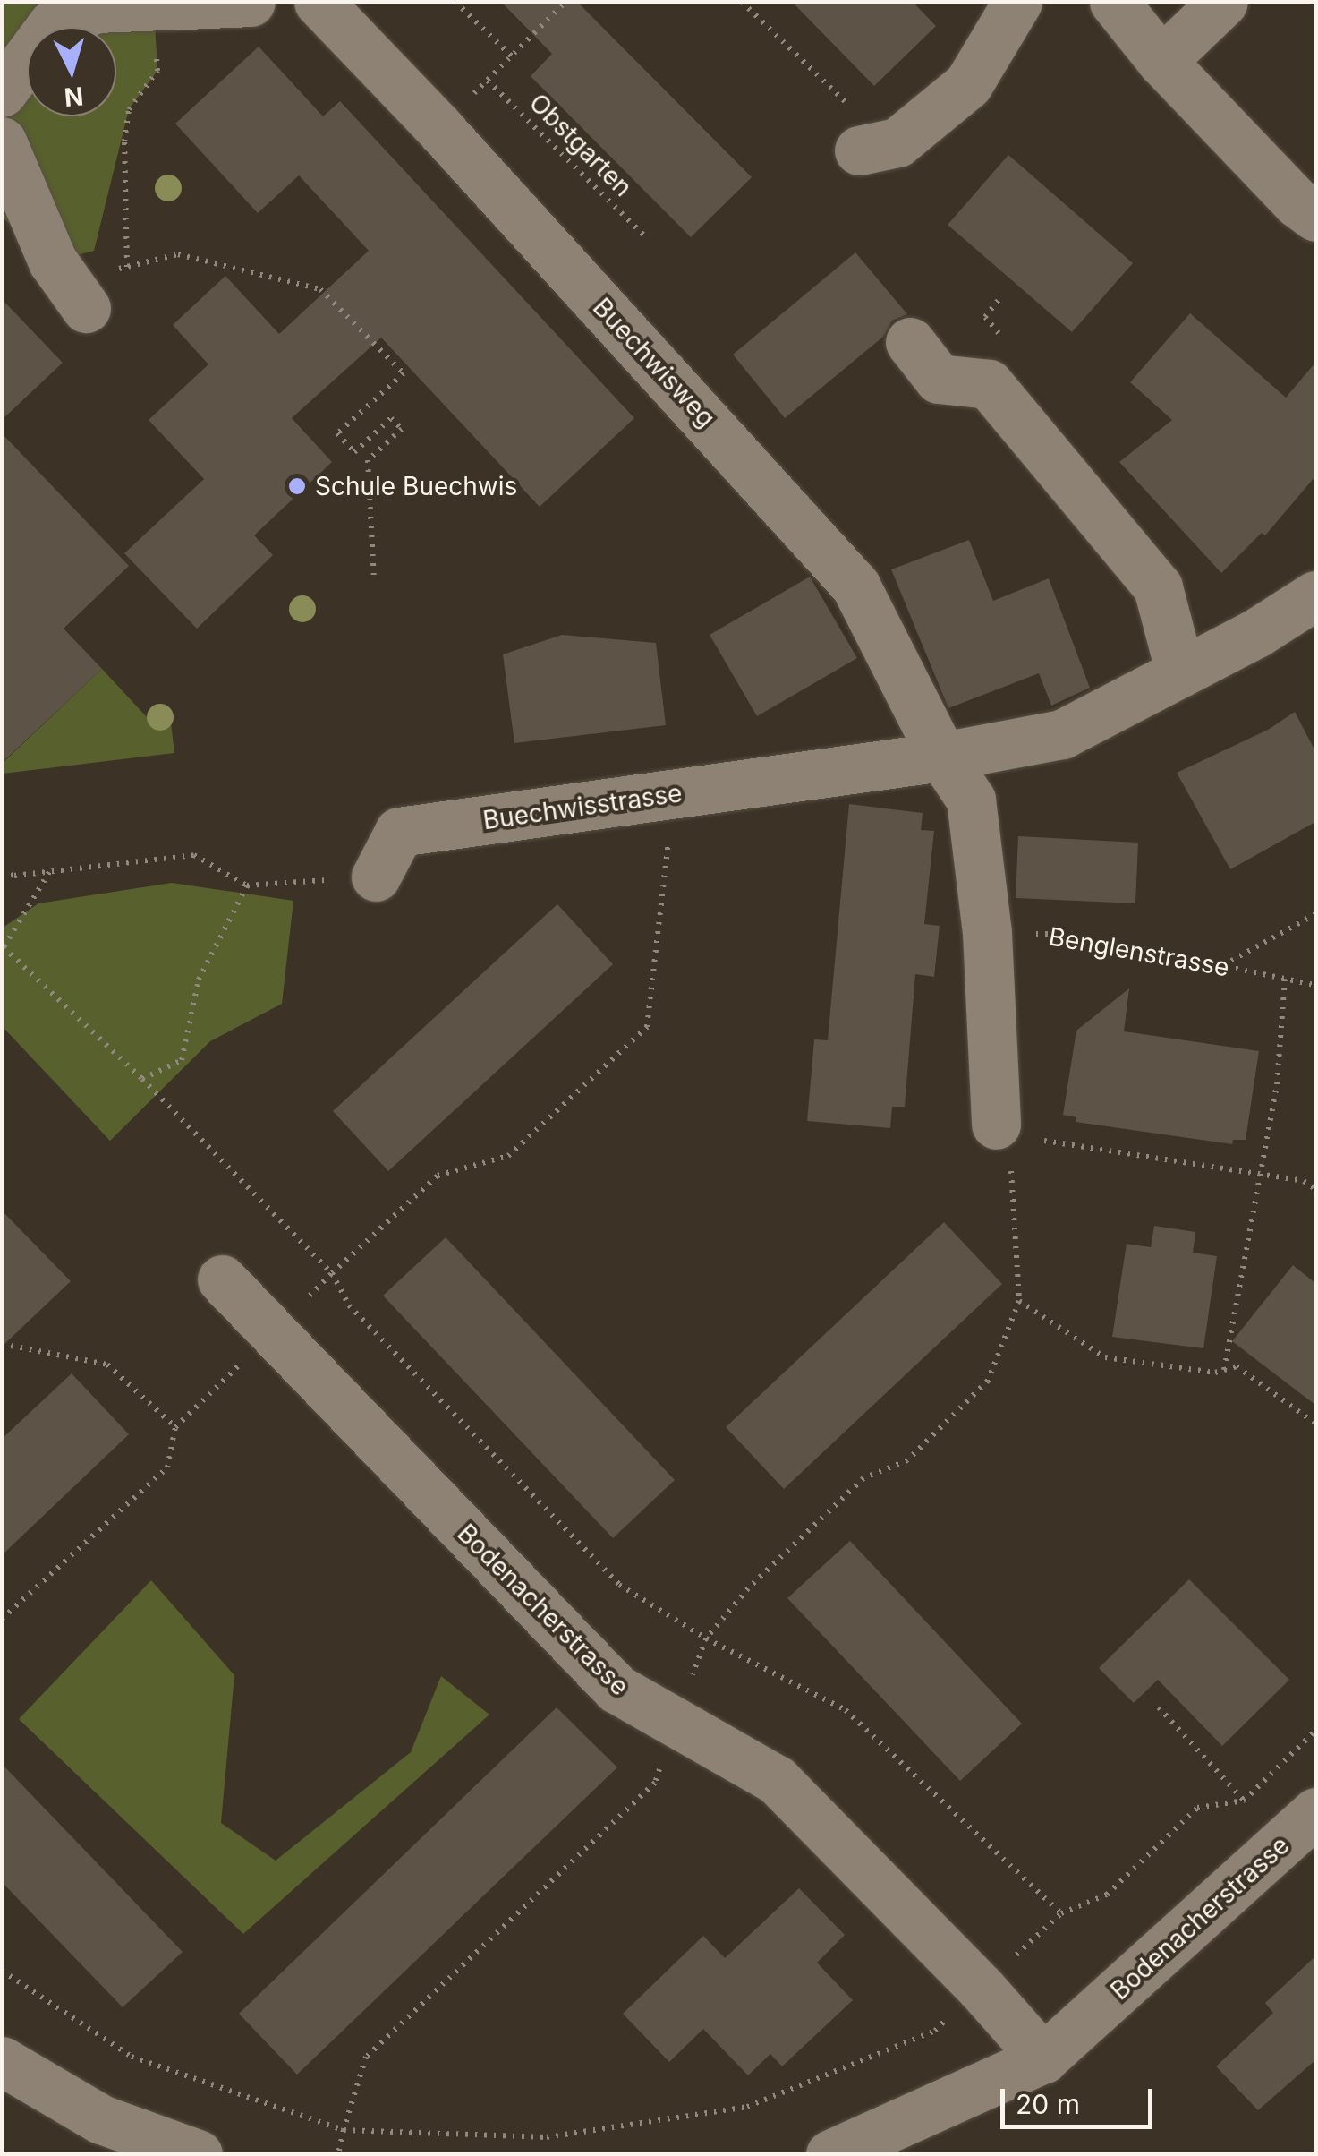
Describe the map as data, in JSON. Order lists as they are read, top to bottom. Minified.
{"streets":{"street":["Buechwisweg","Buechwisstrasse","Bodenacherstrasse"],"path":["Obstgarten","Benglenstrasse"]},"crossings":[["Buechwisweg","Buechwisstrasse"]],"places":["Schule Buechwis"],"scale_bar":"20 m","north":"bottom"}
